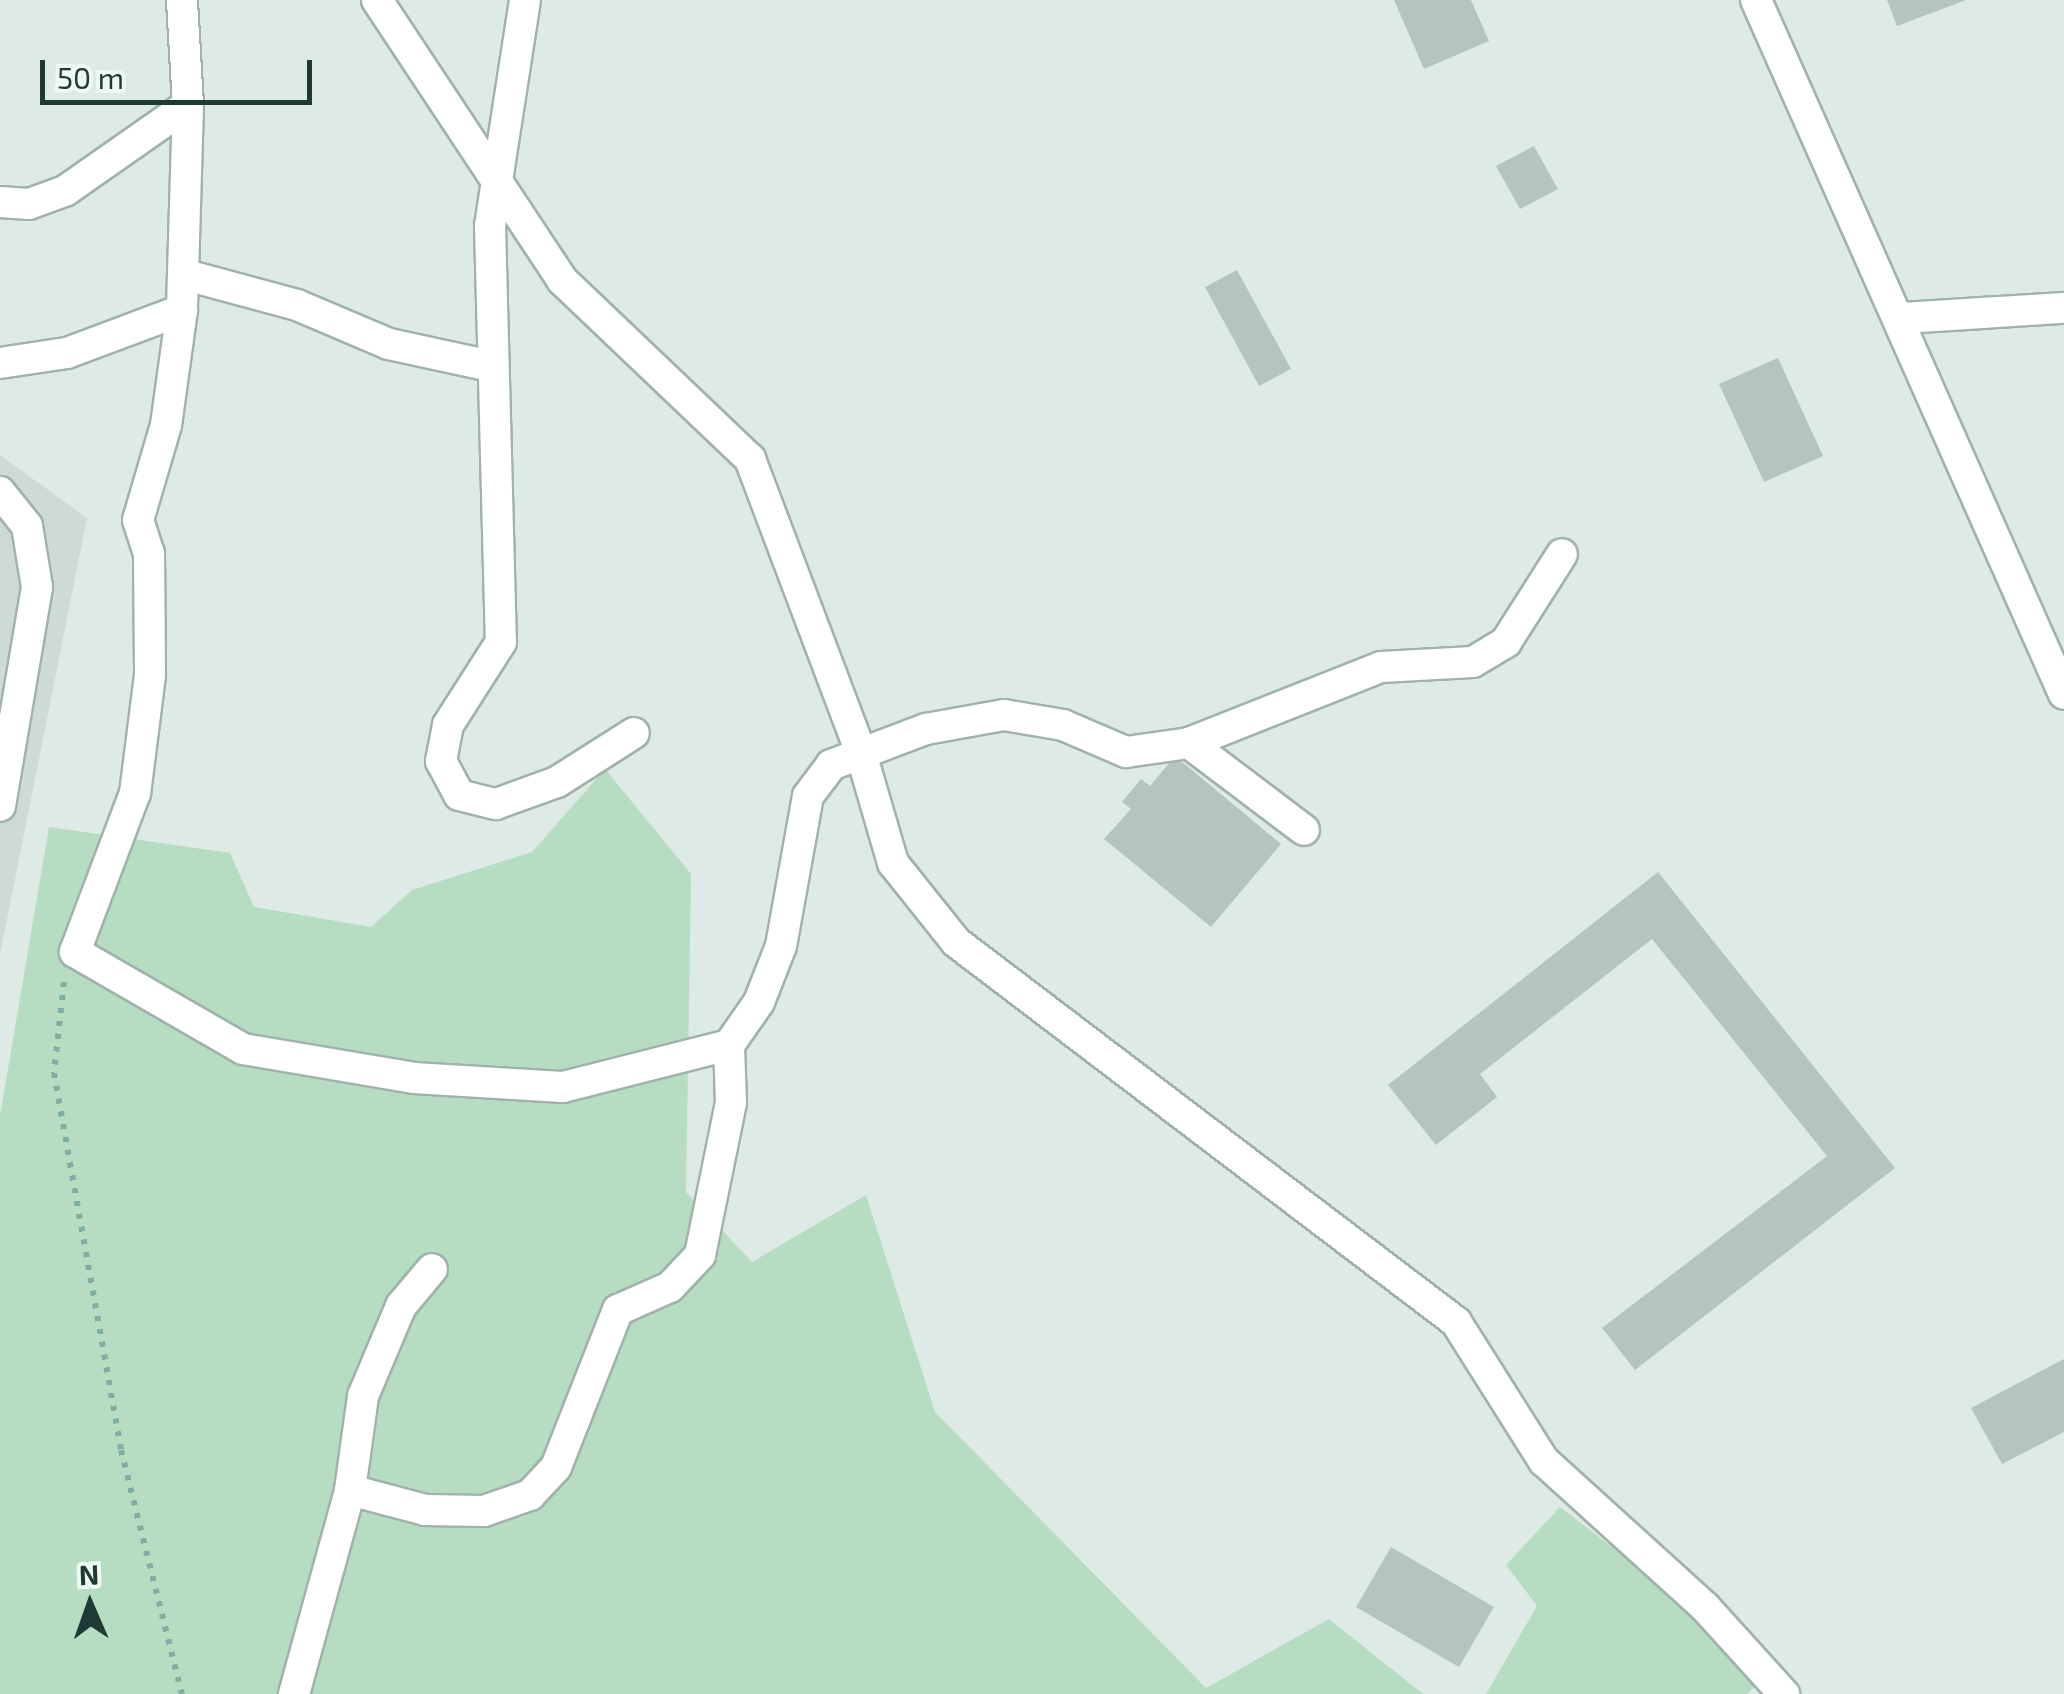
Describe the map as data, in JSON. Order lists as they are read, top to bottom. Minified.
{"scale_bar":"50 m","north":"top"}
